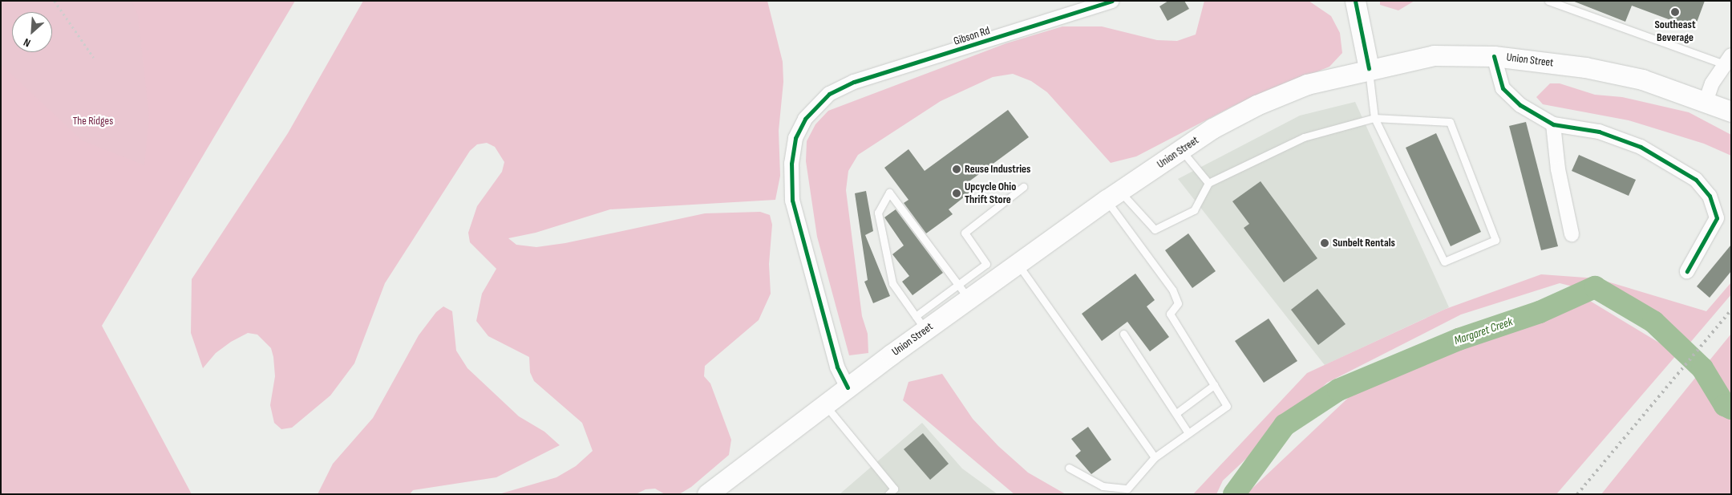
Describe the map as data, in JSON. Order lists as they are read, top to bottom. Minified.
{"streets":{"main road":["Union Street"],"street":["Gibson Rd"]},"crossings":[["Gibson Rd","Union Street"]],"water":["Margaret Creek"],"parks":["The Ridges"],"places":["Southeast Beverage","Reuse Industries","Upcycle Ohio Thrift Store","Sunbelt Rentals"],"north":"bottom left"}
